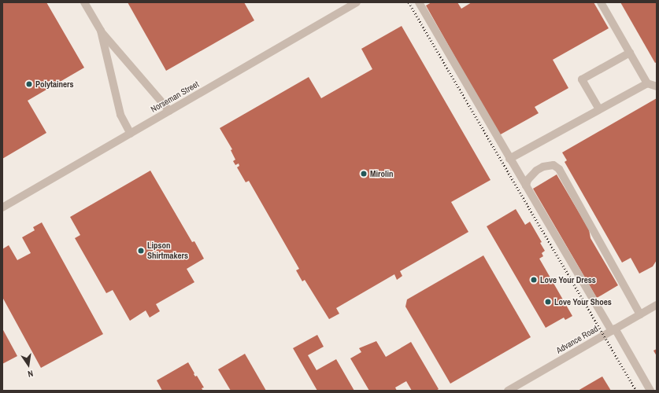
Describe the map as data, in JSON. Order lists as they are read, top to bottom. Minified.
{"streets":{"street":["Norseman Street","Advance Road"]},"places":["Polytainers","Mirolin","Lipson Shirtmakers","Love Your Dress","Love Your Shoes"],"north":"bottom"}
